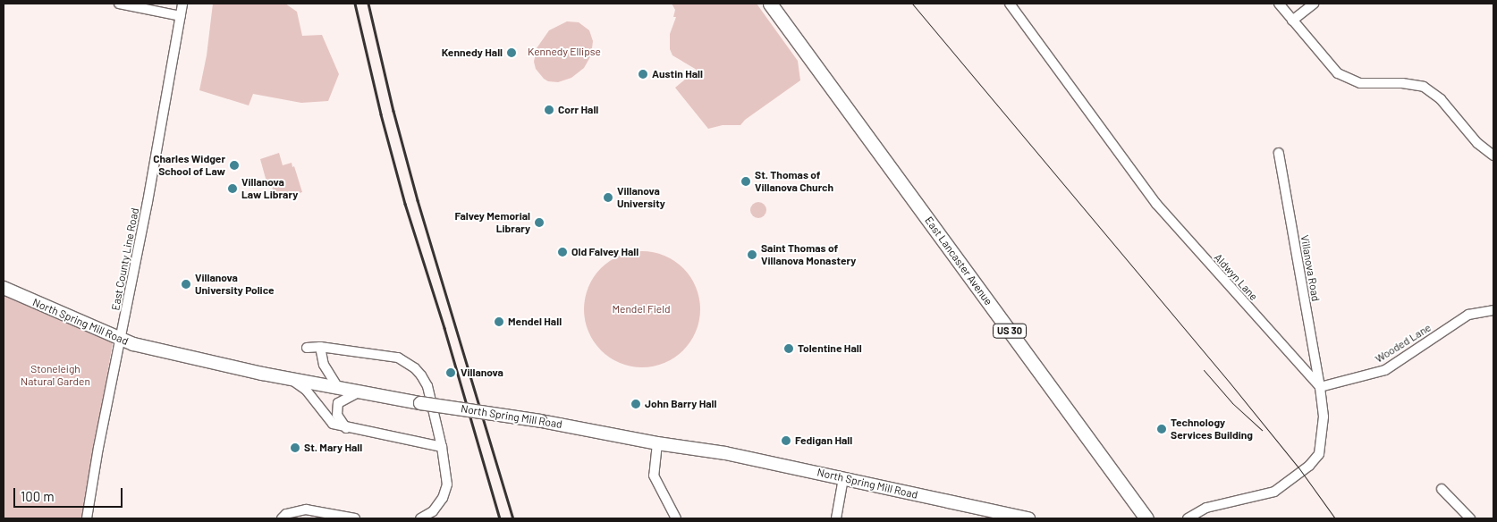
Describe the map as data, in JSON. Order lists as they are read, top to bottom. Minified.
{"streets":{"highway":["East Lancaster Avenue","US 30"],"main road":["North Spring Mill Road"],"street":["East County Line Road","Villanova Road","Aldwyn Lane","Wooded Lane"]},"crossings":[["East County Line Road","North Spring Mill Road"],["Villanova Road","Aldwyn Lane"],["Villanova Road","Wooded Lane"],["Aldwyn Lane","Wooded Lane"]],"parks":["Kennedy Ellipse","Mendel Field","Stoneleigh Natural Garden"],"places":["Kennedy Hall","Austin Hall","Corr Hall","Charles Widger School of Law","St. Thomas of Villanova Church","Villanova Law Library","Villanova University","Falvey Memorial Library","Old Falvey Hall","Saint Thomas of Villanova Monastery","Villanova University Police","Mendel Hall","Tolentine Hall","Villanova","John Barry Hall","Technology Services Building","Fedigan Hall","St. Mary Hall"],"scale_bar":"100 m"}
